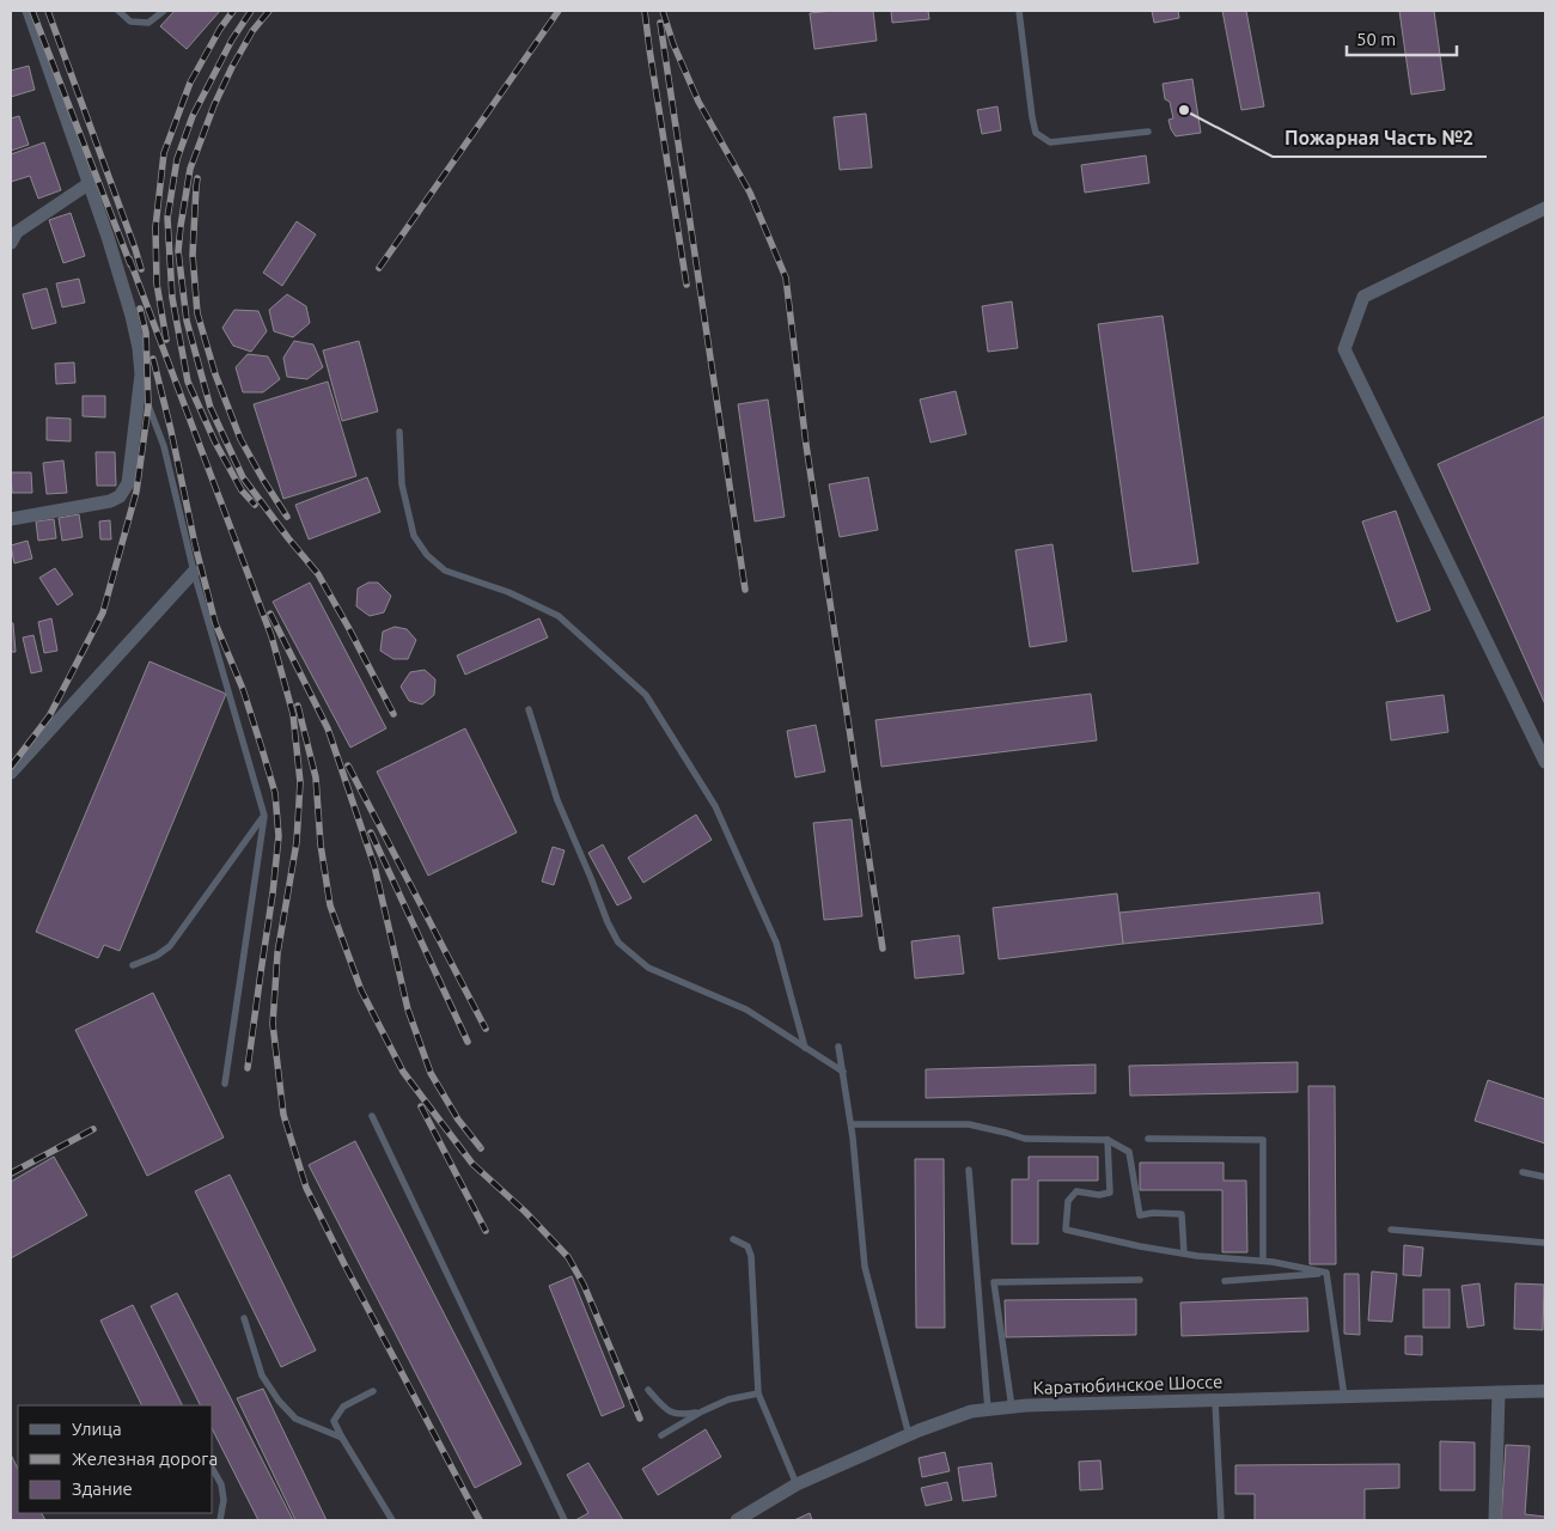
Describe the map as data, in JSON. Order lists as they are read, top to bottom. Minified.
{"streets":{"street":["Каратюбинское Шоссе"]},"places":["Пожарная Часть №2"],"legend":["Улица","Железная дорога","Здание"],"scale_bar":"50 m"}
